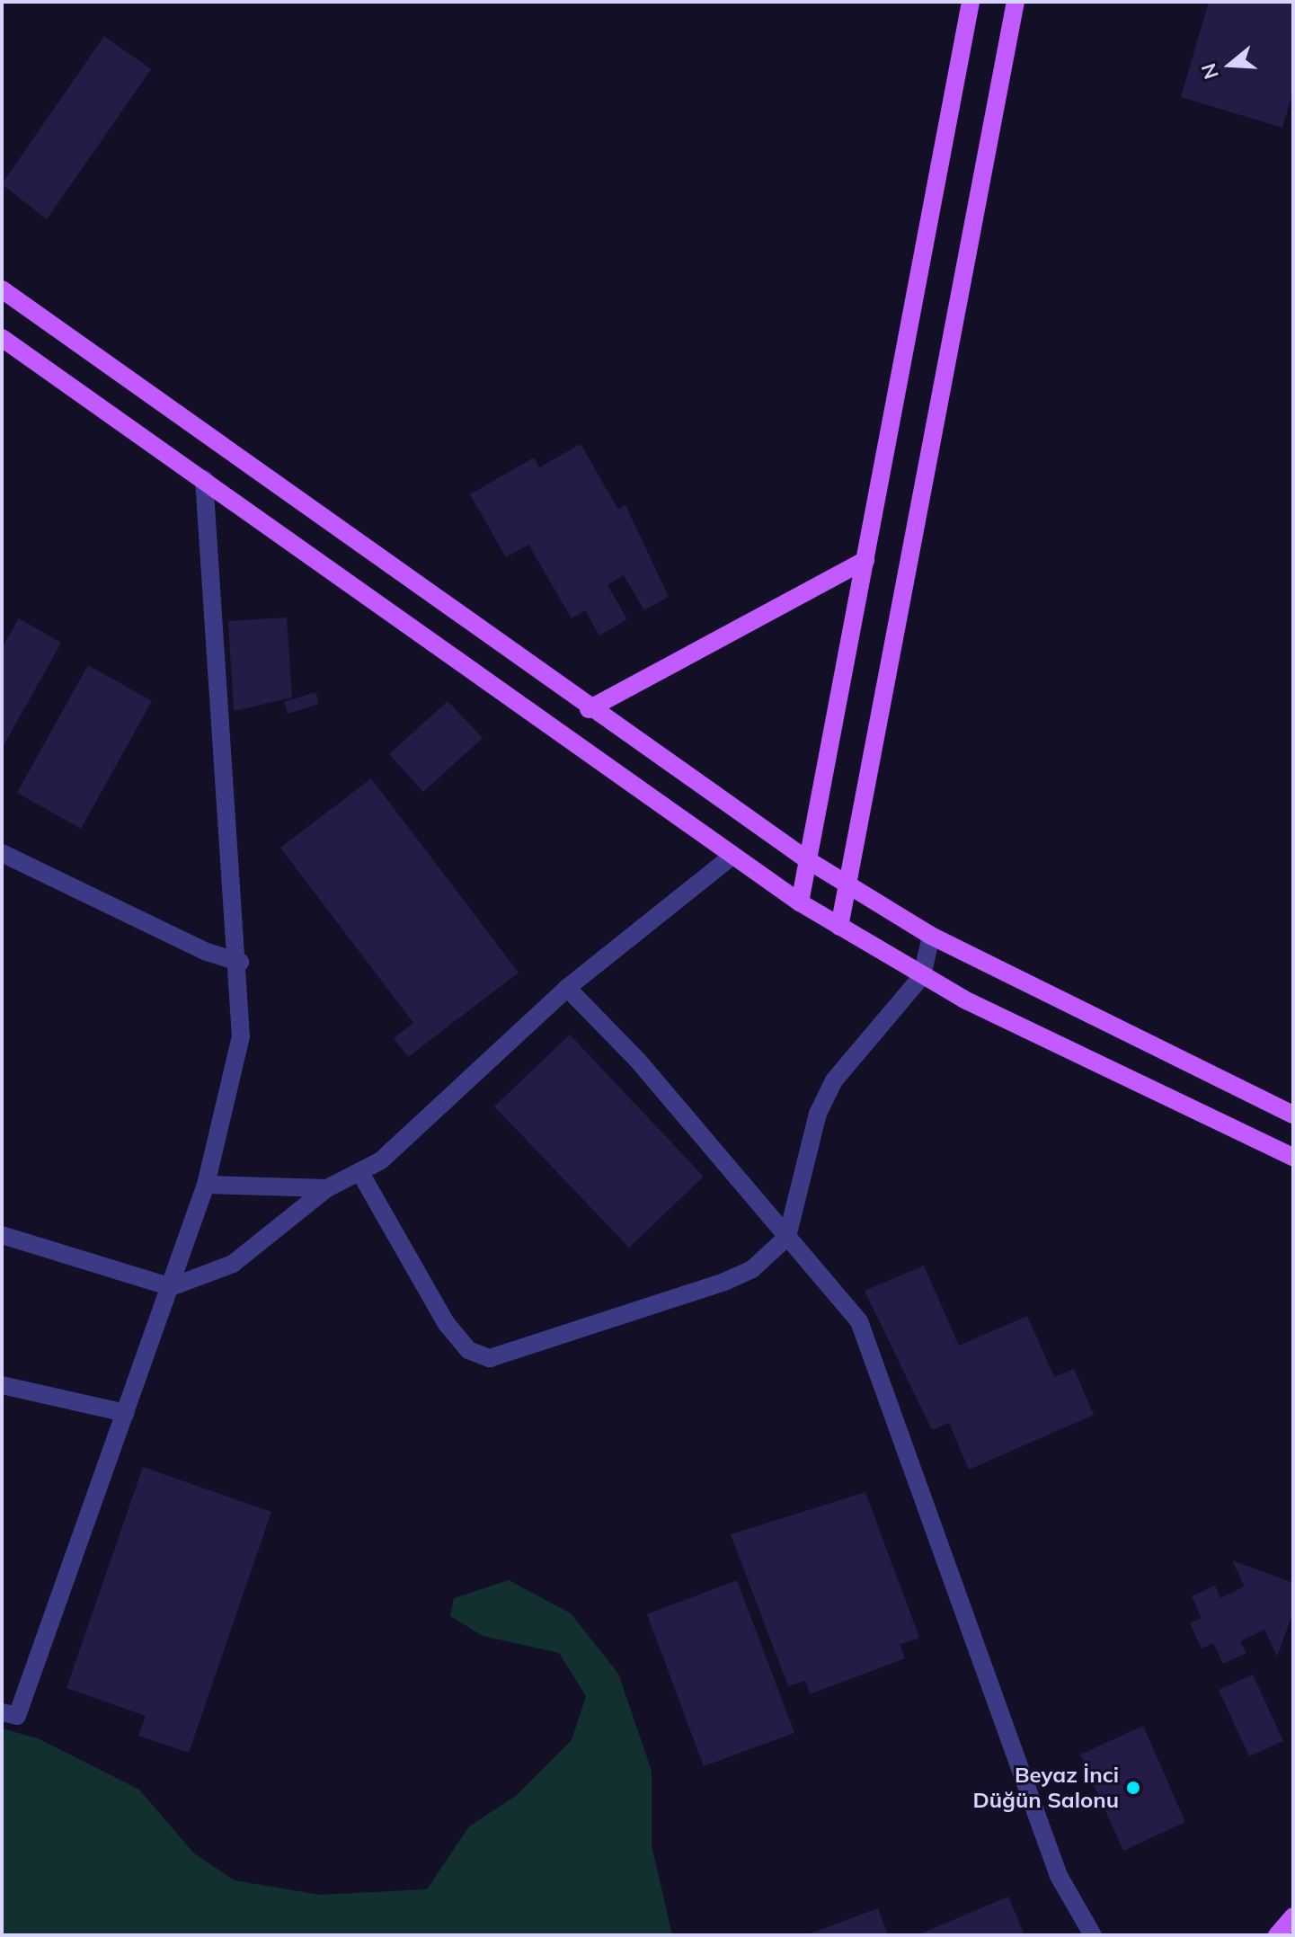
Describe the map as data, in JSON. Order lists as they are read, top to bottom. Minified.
{"places":["Beyaz İnci Düğün Salonu"],"north":"left"}
